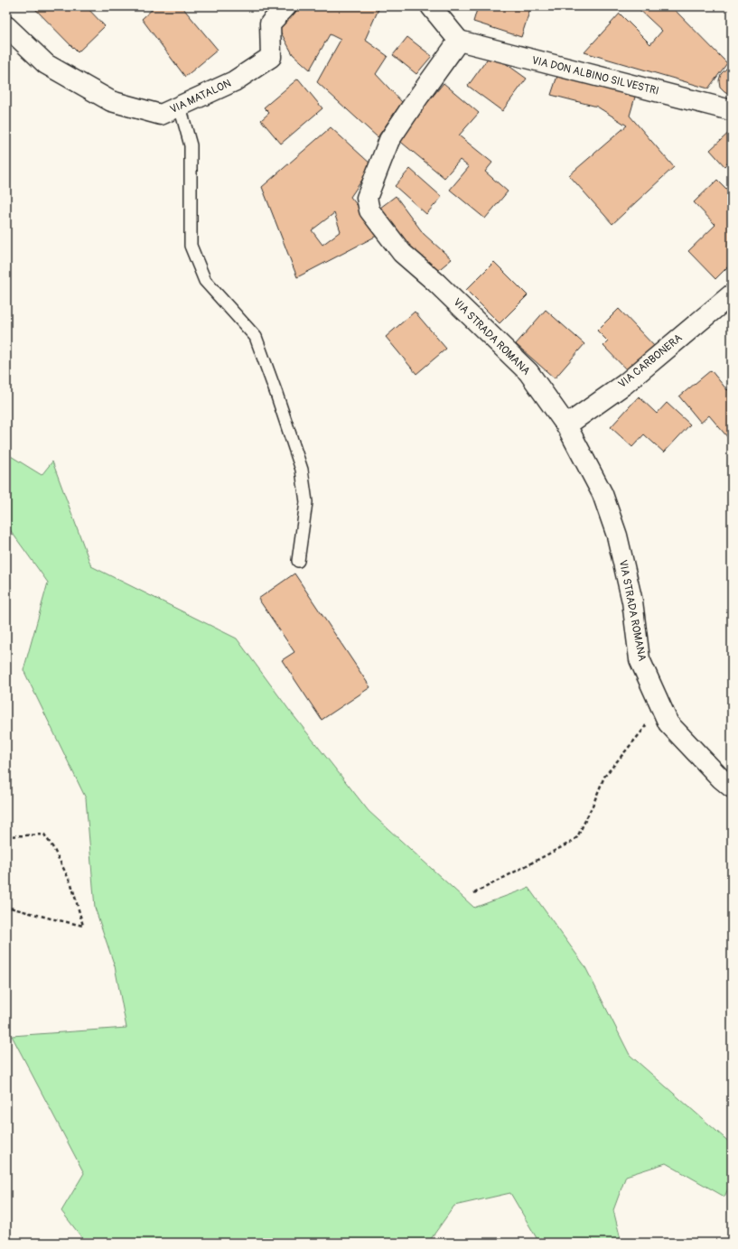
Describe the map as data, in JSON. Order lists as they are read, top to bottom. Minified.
{"streets":{"street":["VIA DON ALBINO SILVESTRI","VIA MATALON","VIA STRADA ROMANA","VIA CARBONERA"]},"crossings":[["VIA DON ALBINO SILVESTRI","VIA STRADA ROMANA"],["VIA STRADA ROMANA","VIA CARBONERA"]]}
